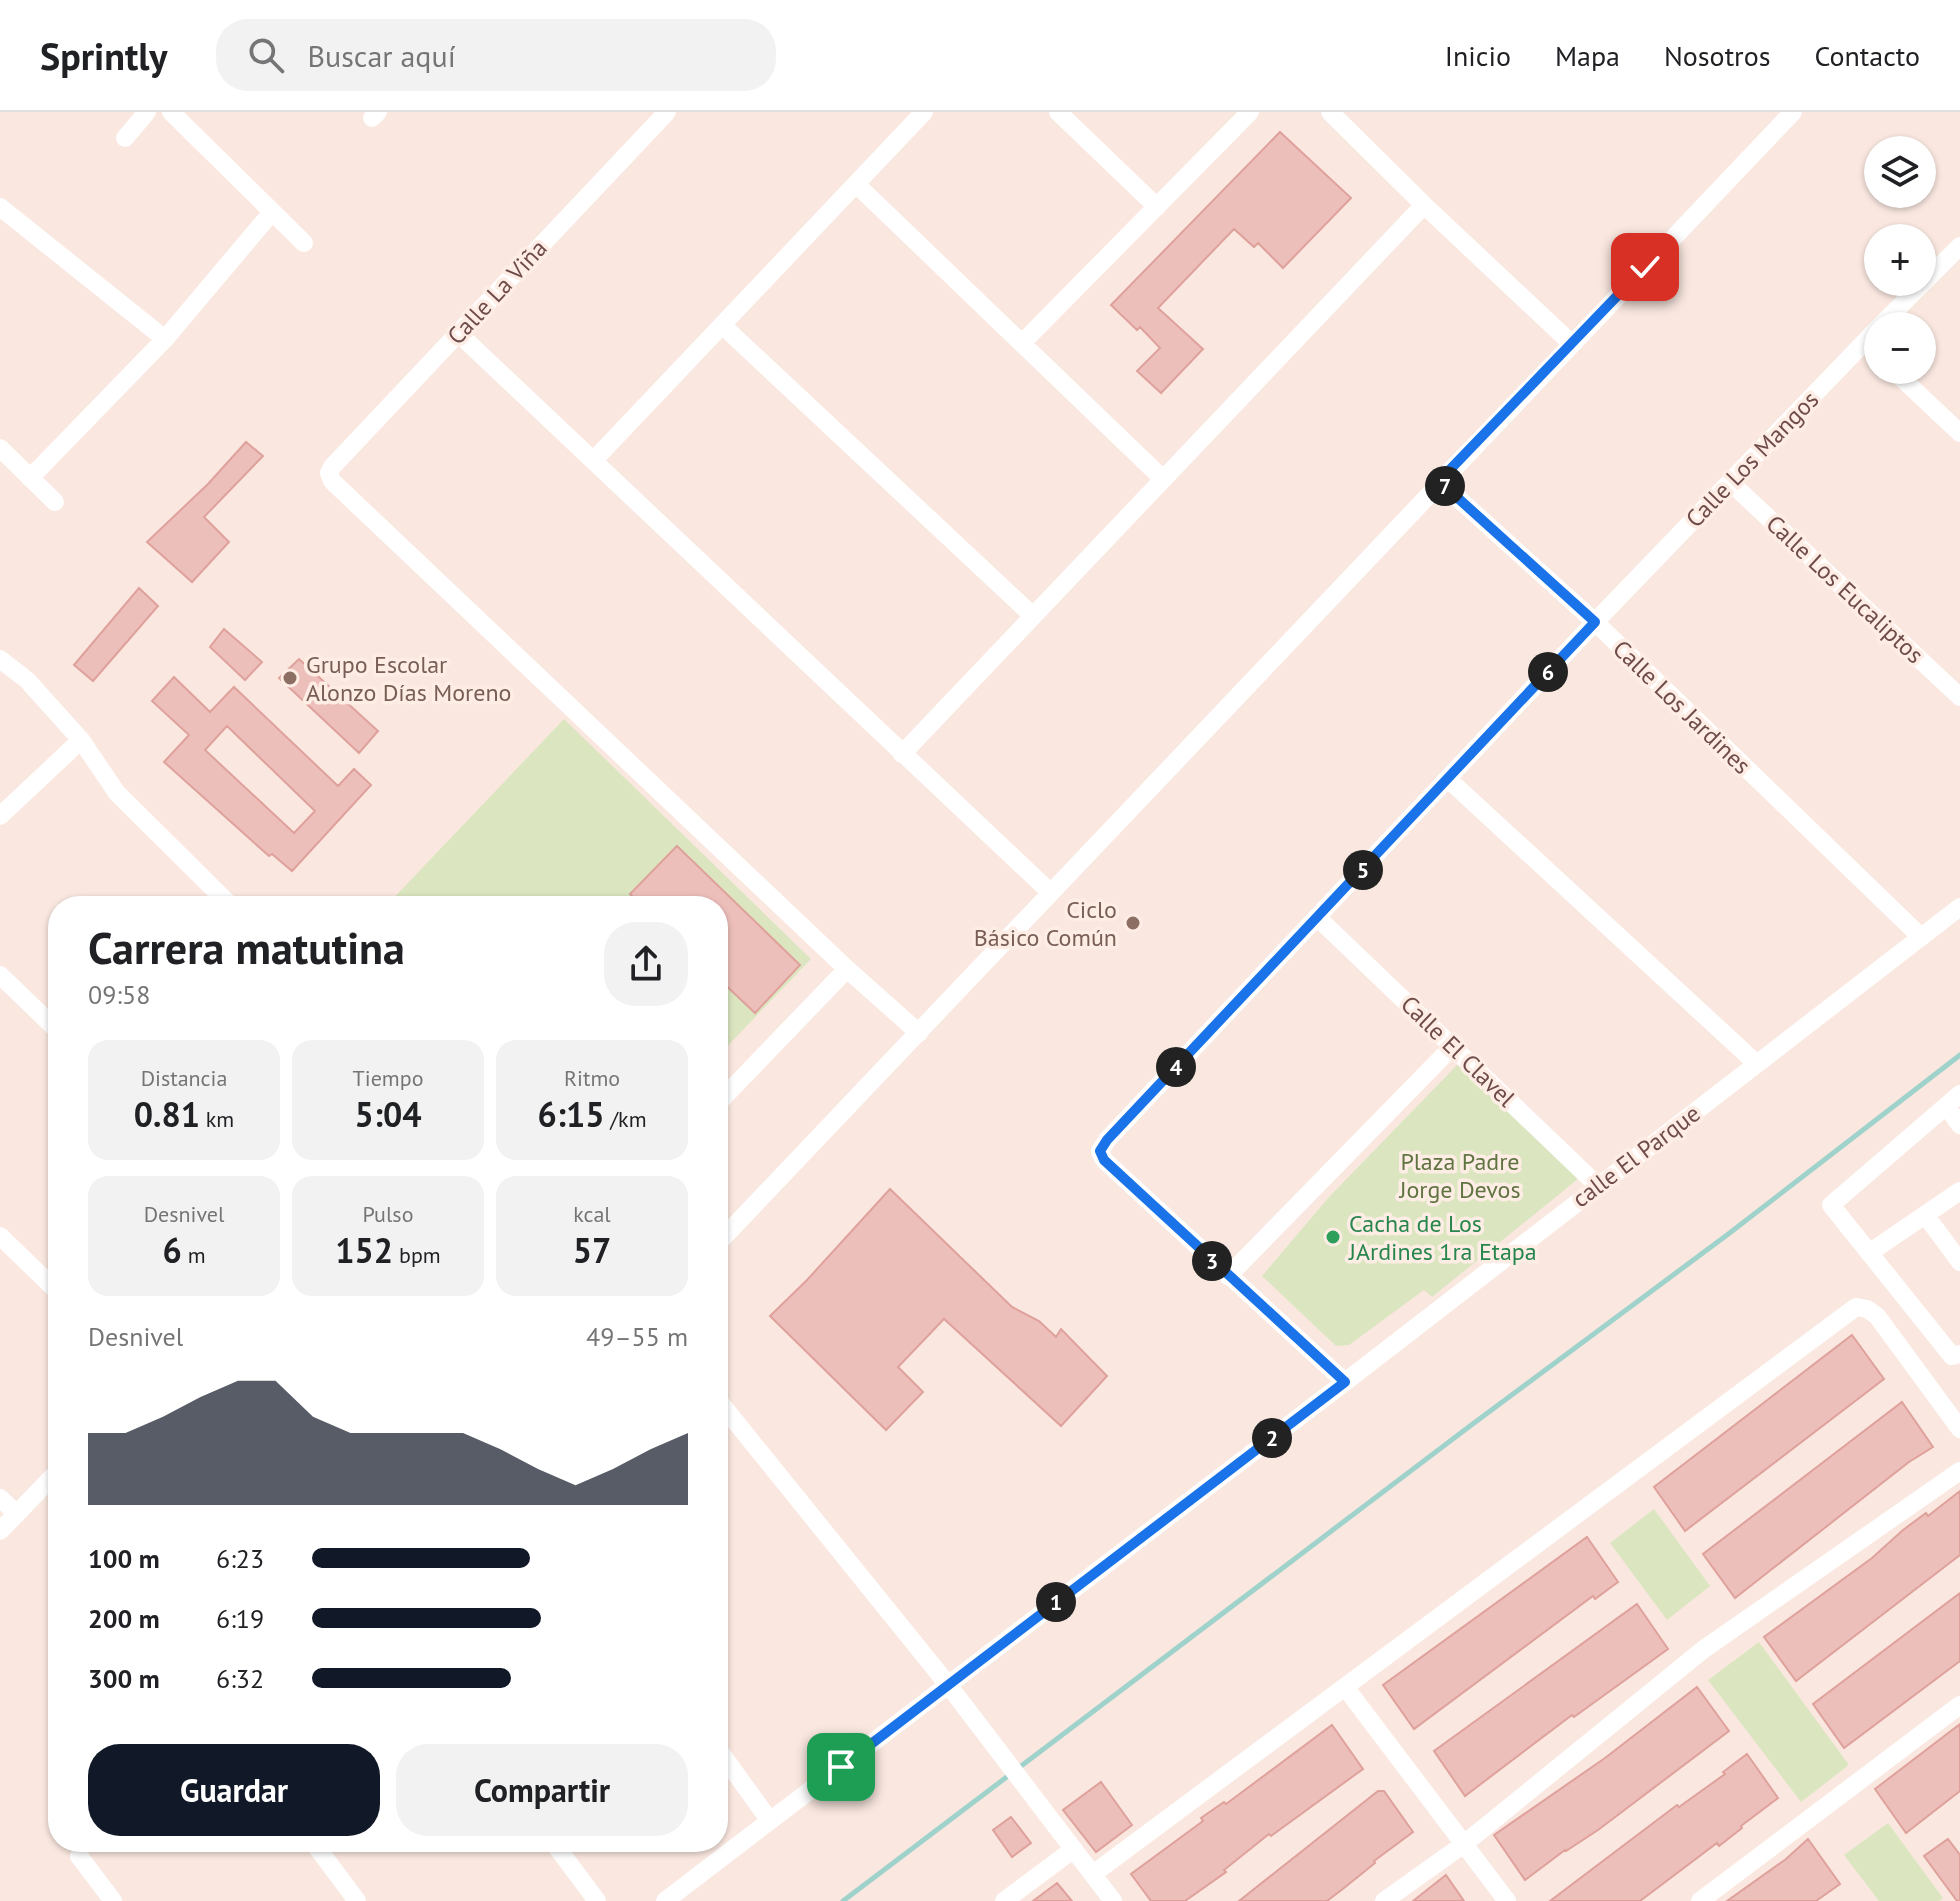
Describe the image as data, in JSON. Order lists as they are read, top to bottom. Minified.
{"streets":{"street":["Calle La Viña","Calle Los Mangos","Calle Los Eucaliptos","Calle Los Jardines","Calle El Clavel","calle El Parque"]},"crossings":[["Calle Los Mangos","Calle Los Eucaliptos"],["Calle Los Mangos","Calle Los Jardines"],["Calle Los Jardines","calle El Parque"],["Calle El Clavel","calle El Parque"]],"parks":["Plaza Padre Jorge Devos"],"places":["Grupo Escolar Alonzo Días Moreno","Ciclo Básico Común","Cacha de Los JArdines 1ra Etapa"],"page":{"header":"Sprintly","search":"Buscar aquí","nav":["Inicio","Mapa","Nosotros","Contacto"],"map_buttons":["+","−"],"pins":["7","6","5","4","3","2","1"],"heading":["Carrera matutina","09:58"],"stats":[["Distancia","0.81 km"],["Tiempo","5:04"],["Ritmo","6:15 /km"],["Desnivel","6 m"],["Pulso","152 bpm"],["kcal","57"]],"chart":["Desnivel","49–55 m"],"list":[{"name":"100 m","note":"6:23"},{"name":"200 m","note":"6:19"},{"name":"300 m","note":"6:32"}],"buttons":["Guardar","Compartir"]}}
